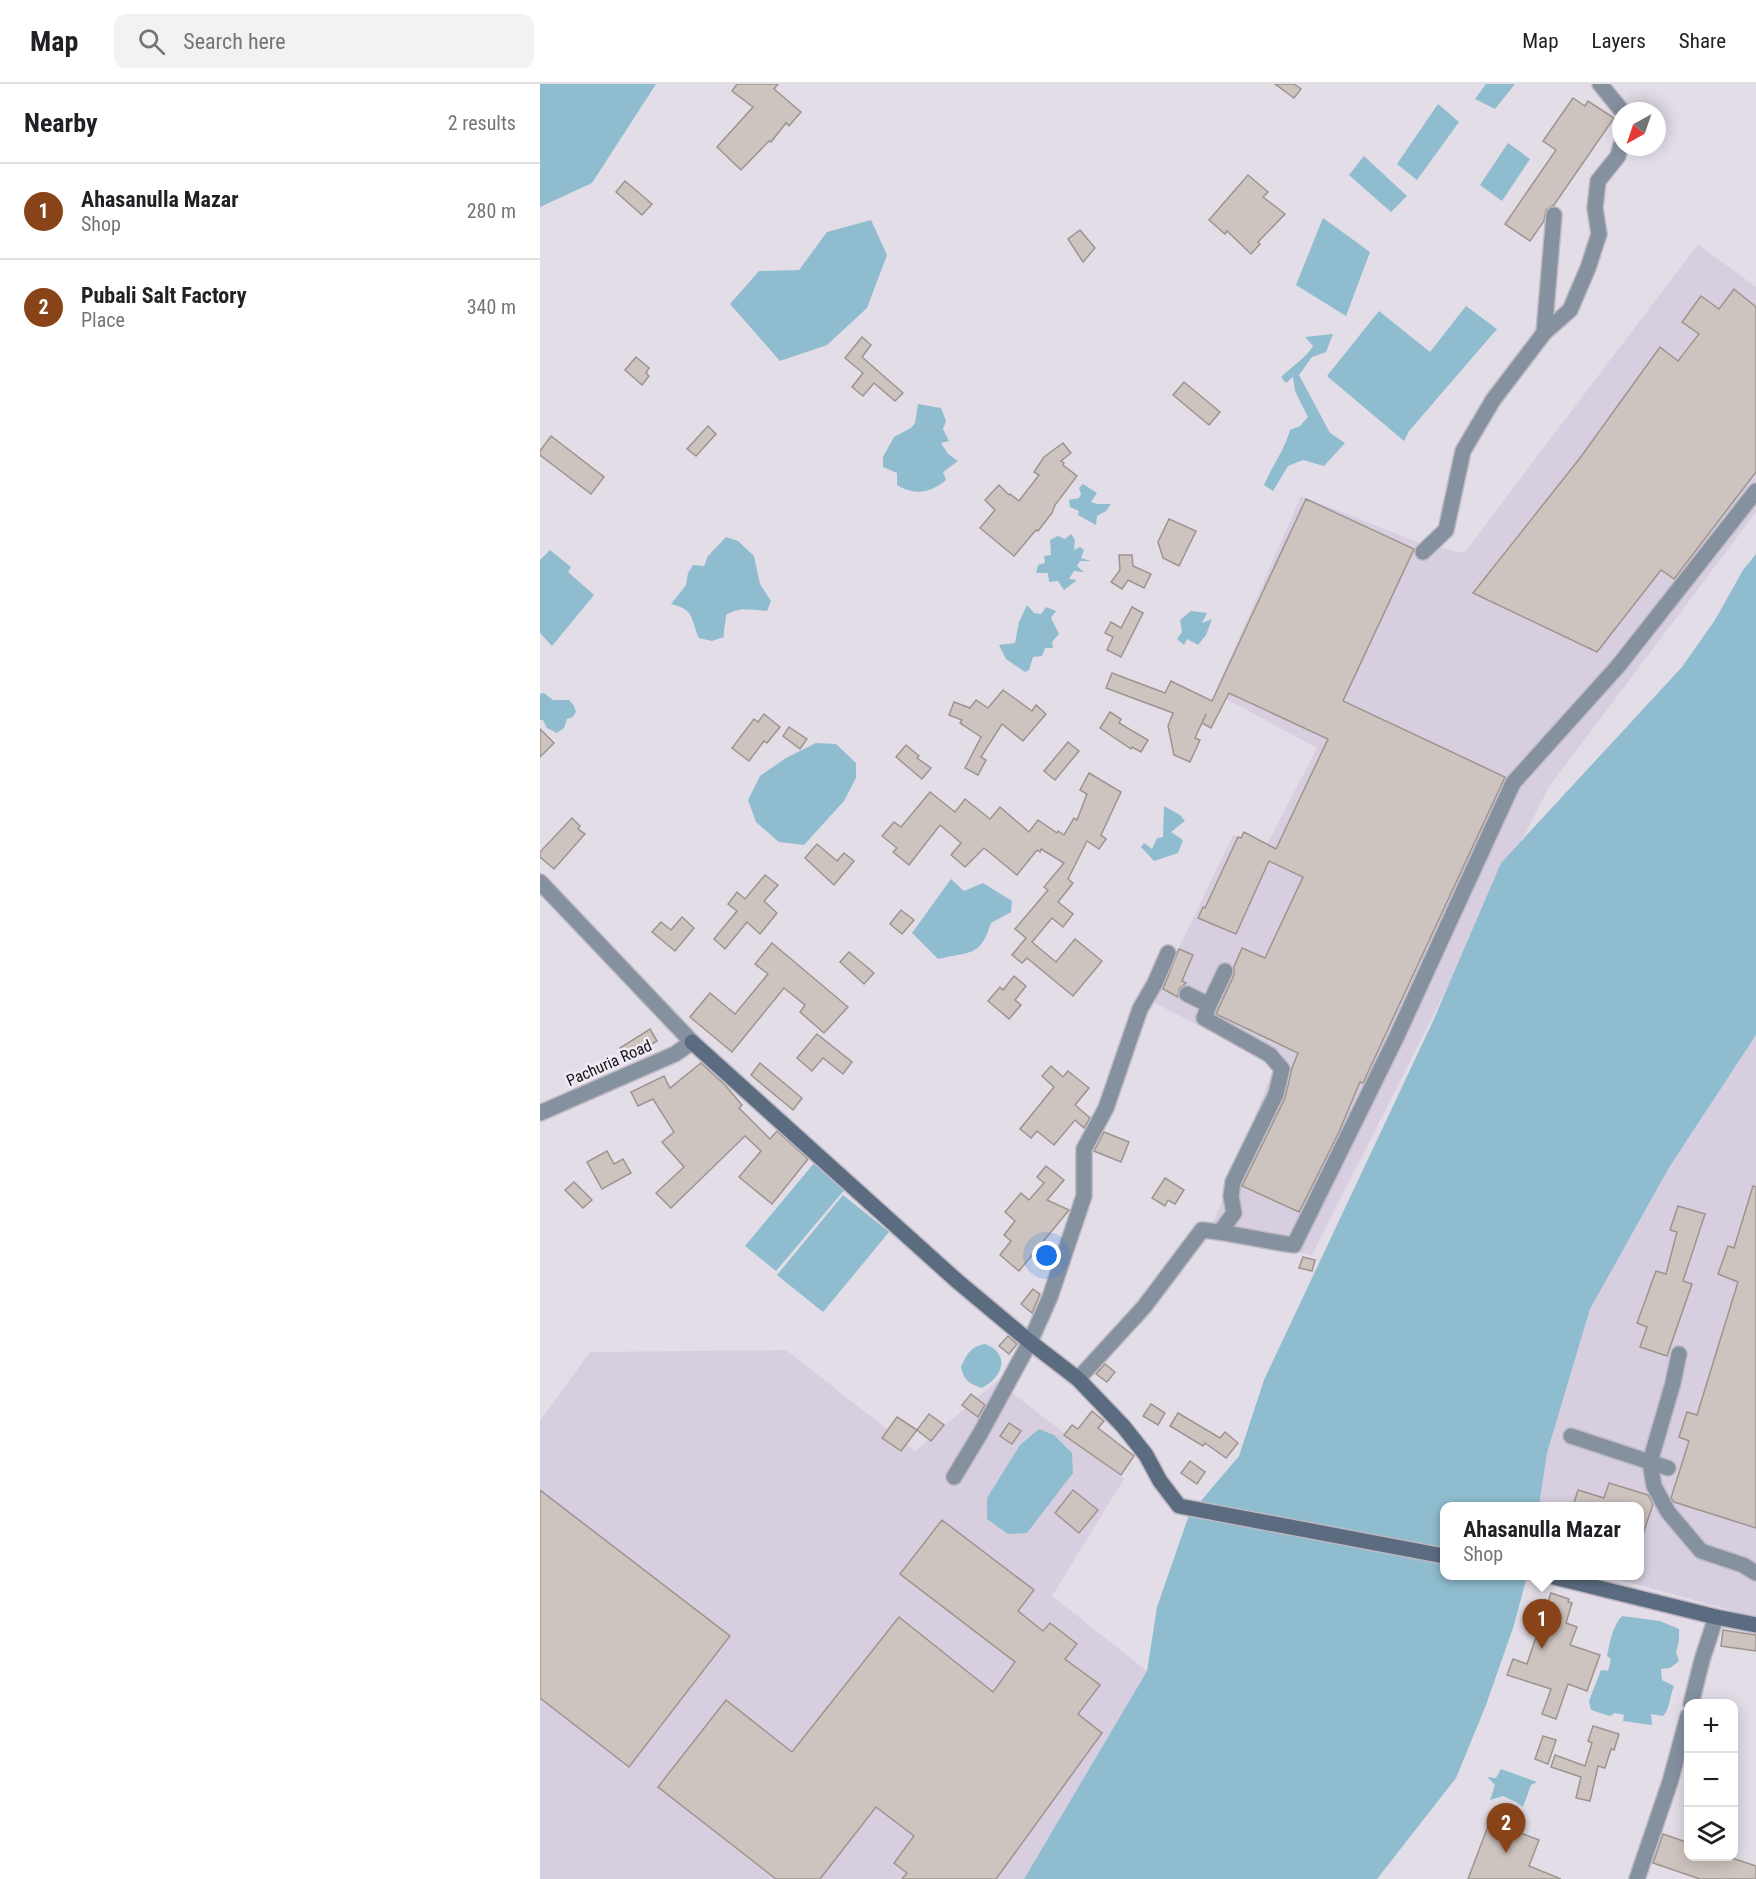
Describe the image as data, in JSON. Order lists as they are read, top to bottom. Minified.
{"streets":{"street":["Pachuria Road"]},"north":"bottom left","page":{"header":"Map","search":"Search here","nav":["Map","Layers","Share"],"heading":["Nearby","2 results"],"list":[{"mark":"1","name":"Ahasanulla Mazar","note":"Shop","value":"280 m"},{"mark":"2","name":"Pubali Salt Factory","note":"Place","value":"340 m"}],"popup":["Ahasanulla Mazar","Shop"],"pins":["1","2"],"map_buttons":["+","−"]}}
